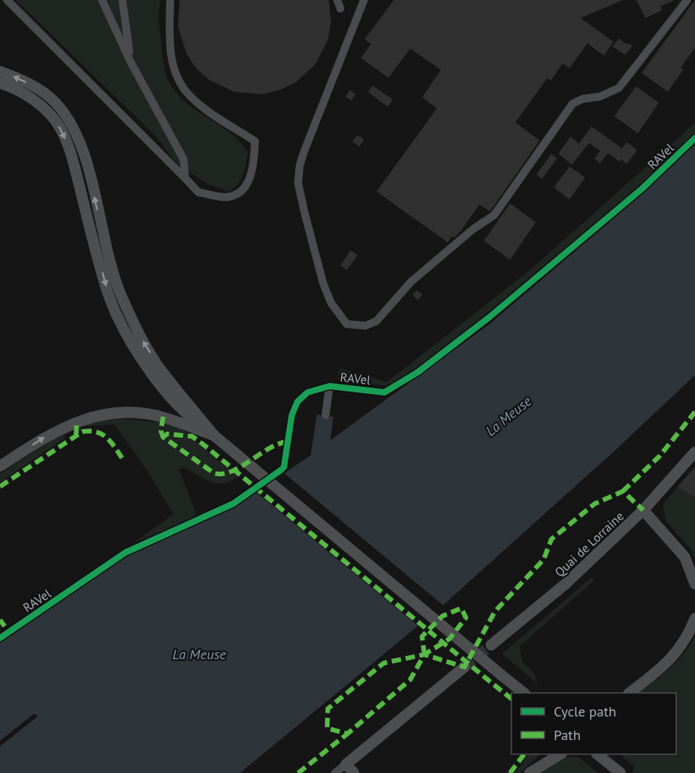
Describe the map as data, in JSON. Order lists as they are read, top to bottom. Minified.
{"streets":{"main road":["Quai de Lorraine"],"cycle path":["RAVel"]},"water":["La Meuse"],"legend":["Cycle path","Path"]}
